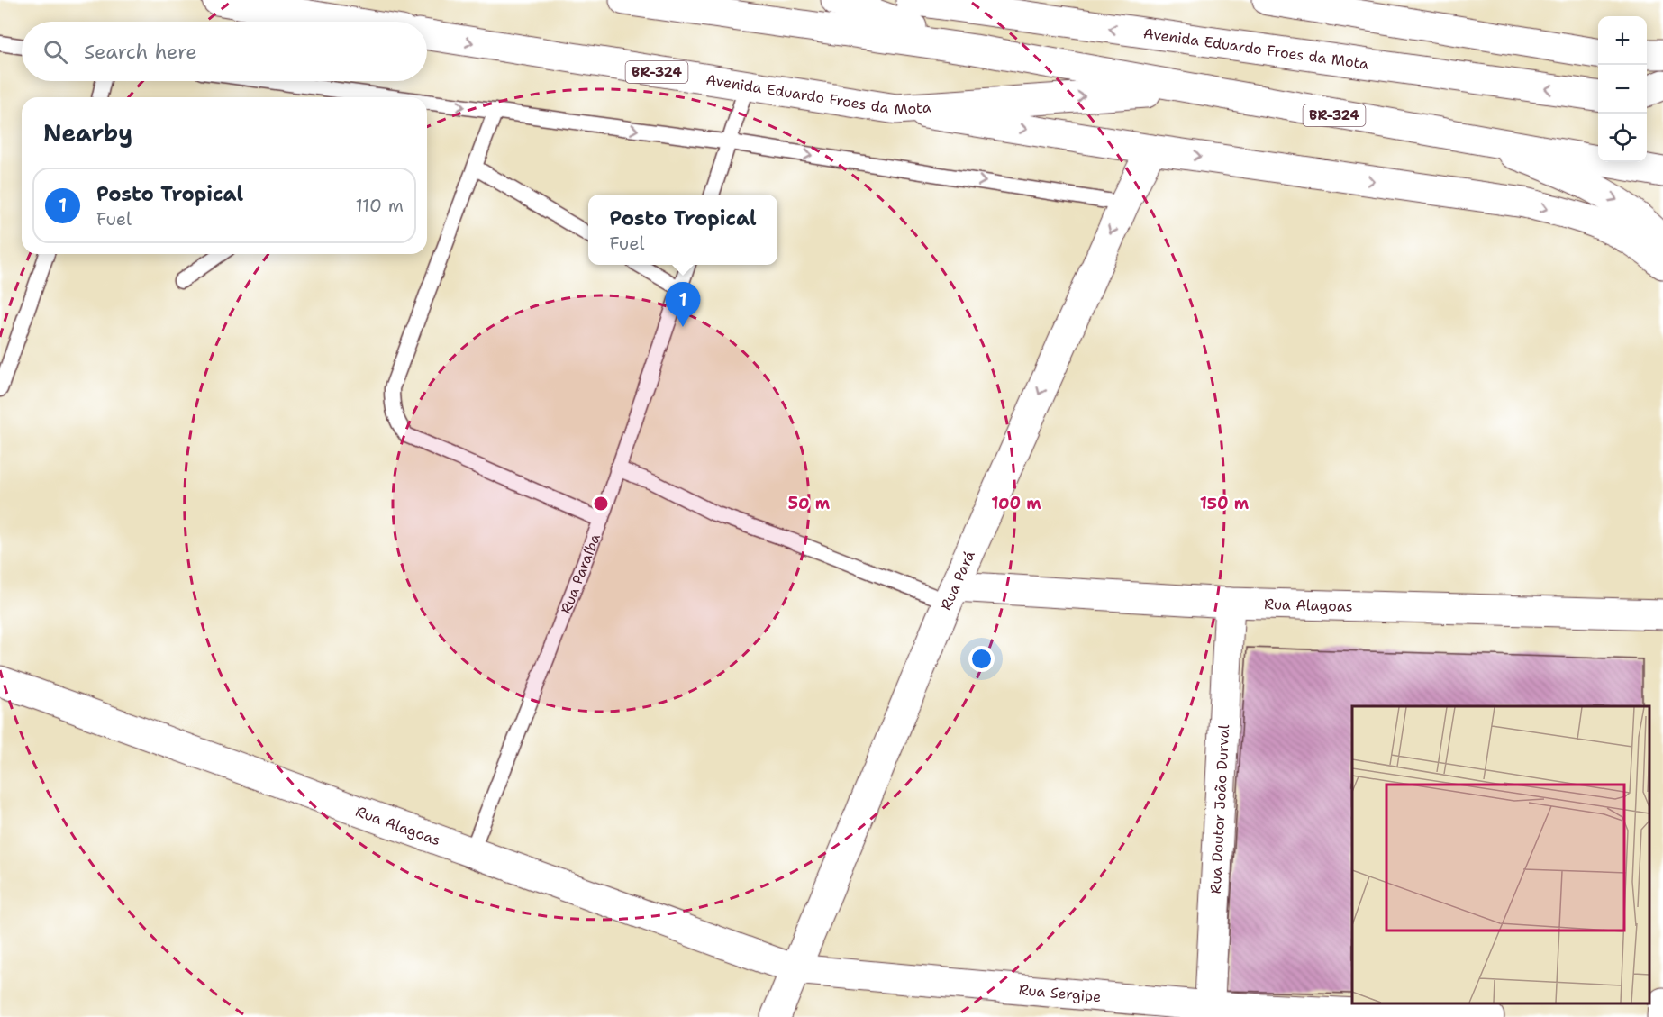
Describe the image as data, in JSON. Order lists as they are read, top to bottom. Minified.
{"streets":{"main road":["Avenida Eduardo Froes da Mota","BR-324","Rua Pará","Rua Alagoas","Rua Doutor João Durval","Rua Sergipe"],"lane":["Rua Paraíba"]},"crossings":[["Rua Paraíba","Rua Alagoas"],["Rua Pará","Rua Alagoas"],["Rua Pará","Rua Sergipe"],["Rua Alagoas","Rua Doutor João Durval"],["Rua Alagoas","Rua Sergipe"],["Rua Doutor João Durval","Rua Sergipe"]],"one_way":["Rua Pará"],"page":{"map_buttons":["+","−"],"search":"Search here","heading":"Nearby","list":[{"mark":"1","name":"Posto Tropical","note":"Fuel","value":"110 m"}],"popup":["Posto Tropical","Fuel"],"pins":"1"},"rings":["50 m","100 m","150 m"]}
